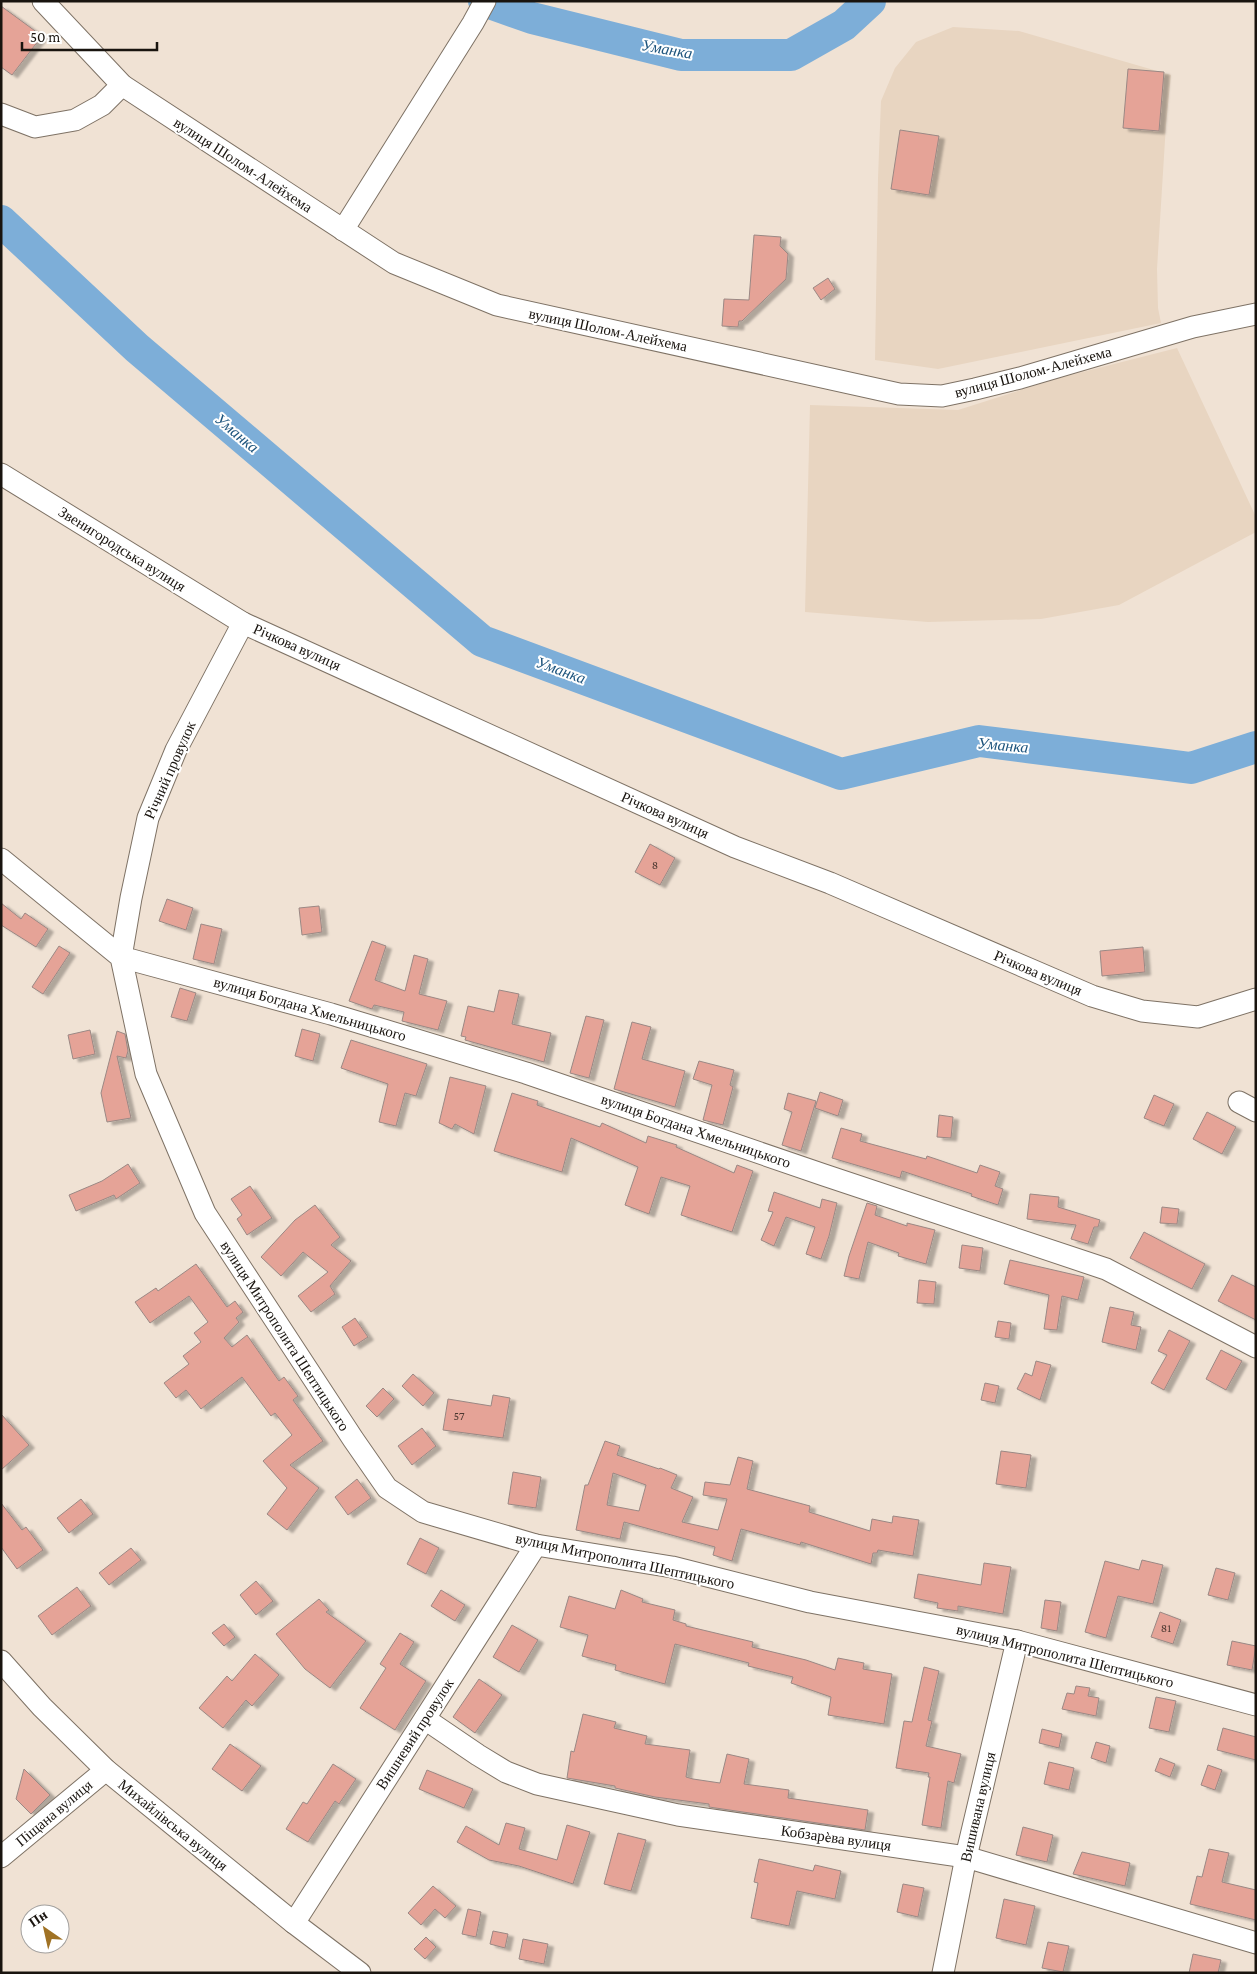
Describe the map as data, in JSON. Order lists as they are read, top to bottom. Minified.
{"streets":{"street":["вулиця Шолом-Алейхема","Звенигородська вулиця","Річкова вулиця","Річний провулок","вулиця Богдана Хмельницького","вулиця Митрополита Шептицького","Вишневий провулок","Вишивана вулиця","Піщана вулиця","Михайлівська вулиця","Кобзарèва вулиця"]},"crossings":[["Звенигородська вулиця","Річкова вулиця"],["Звенигородська вулиця","Річний провулок"],["Річкова вулиця","Річний провулок"],["Річний провулок","вулиця Богдана Хмельницького"],["Річний провулок","вулиця Митрополита Шептицького"],["вулиця Богдана Хмельницького","вулиця Митрополита Шептицького"],["вулиця Митрополита Шептицького","Вишневий провулок"],["вулиця Митрополита Шептицького","Вишивана вулиця"],["Вишневий провулок","Михайлівська вулиця"],["Вишневий провулок","Кобзарèва вулиця"],["Вишивана вулиця","Кобзарèва вулиця"],["Піщана вулиця","Михайлівська вулиця"]],"water":["Уманка"],"house_numbers":["8","57","81"],"scale_bar":"50 m","north":"top left"}
